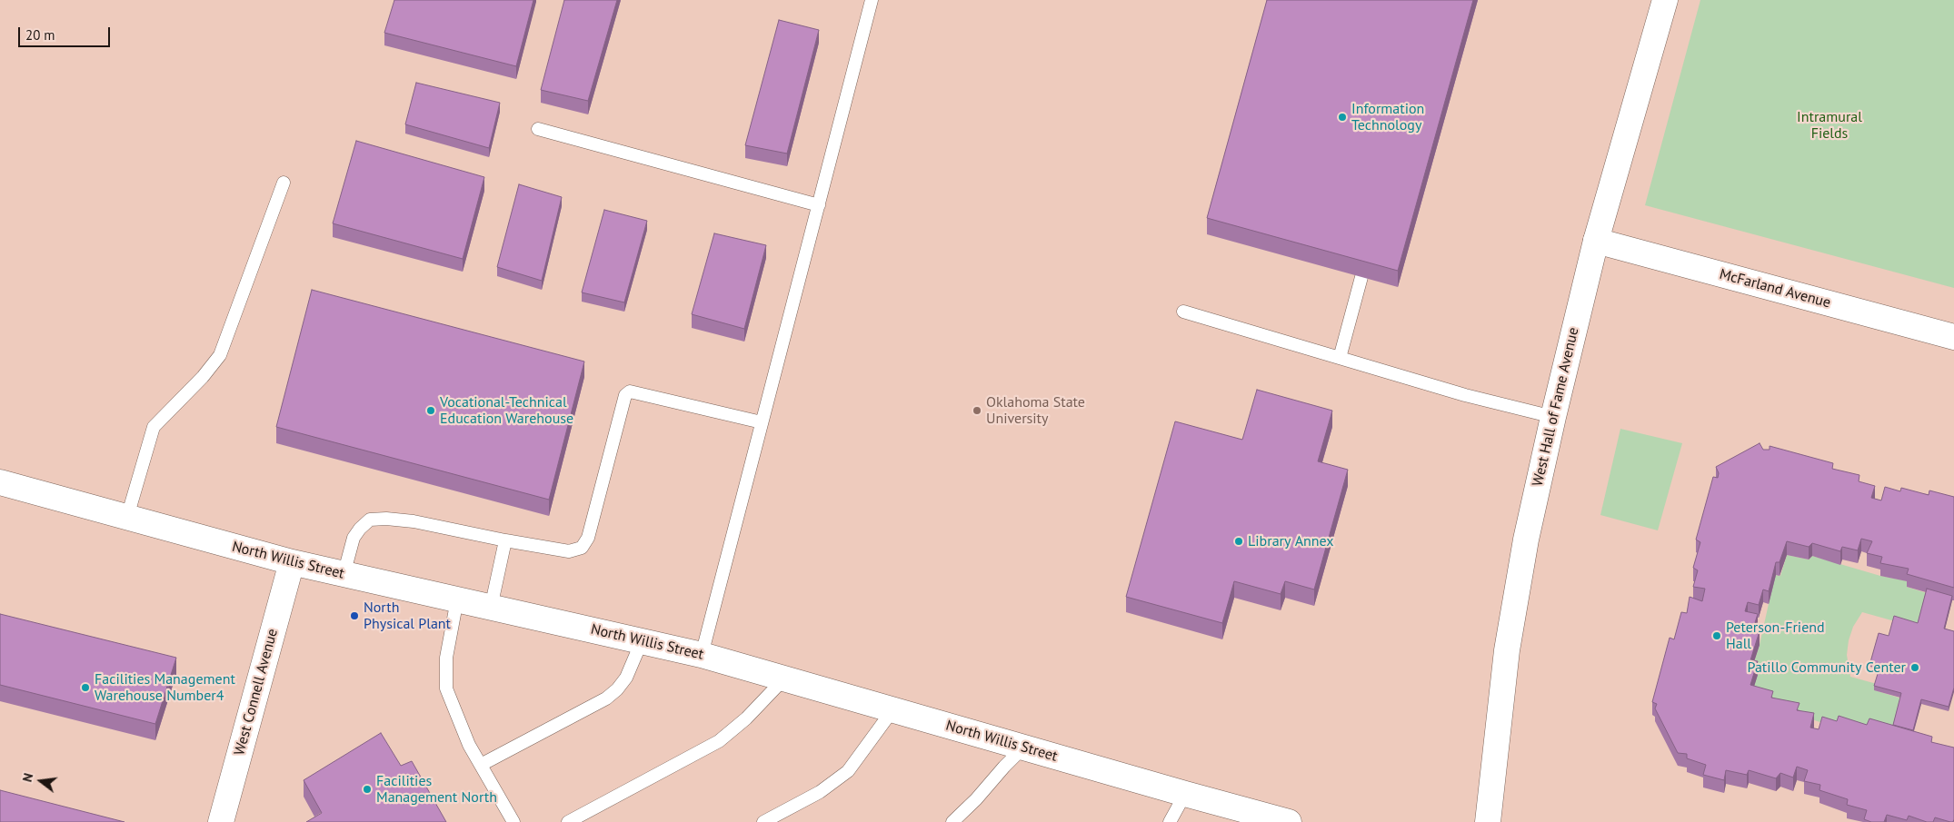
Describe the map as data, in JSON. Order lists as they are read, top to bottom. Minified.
{"streets":{"street":["McFarland Avenue","West Hall of Fame Avenue","North Willis Street","West Connell Avenue"]},"crossings":[["McFarland Avenue","West Hall of Fame Avenue"],["North Willis Street","West Connell Avenue"]],"parks":["Intramural Fields"],"places":["Information Technology","Vocational-Technical Education Warehouse","Oklahoma State University","Library Annex","North Physical Plant","Peterson-Friend Hall","Patillo Community Center","Facilities Management Warehouse Number4","Facilities Management North"],"scale_bar":"20 m","north":"left"}
